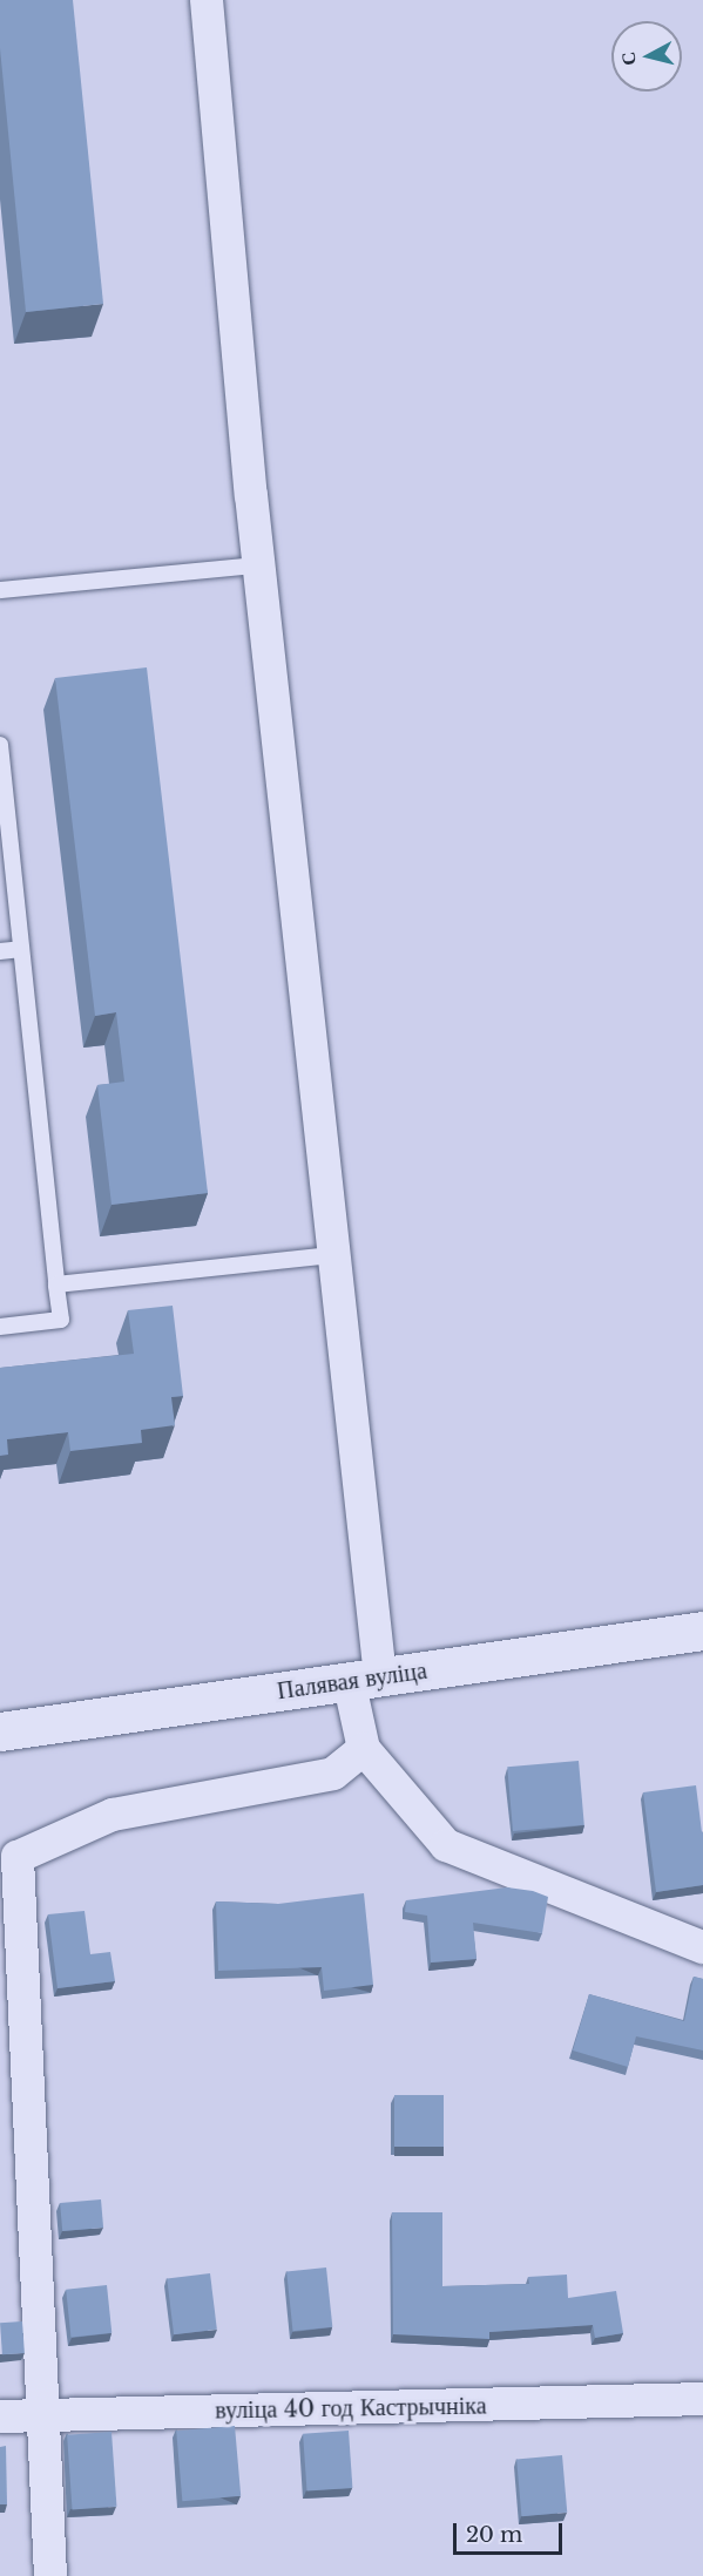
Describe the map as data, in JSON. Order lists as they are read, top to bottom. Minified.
{"streets":{"street":["Палявая вуліца","вуліца 40 год Кастрычніка"]},"scale_bar":"20 m","north":"left"}
